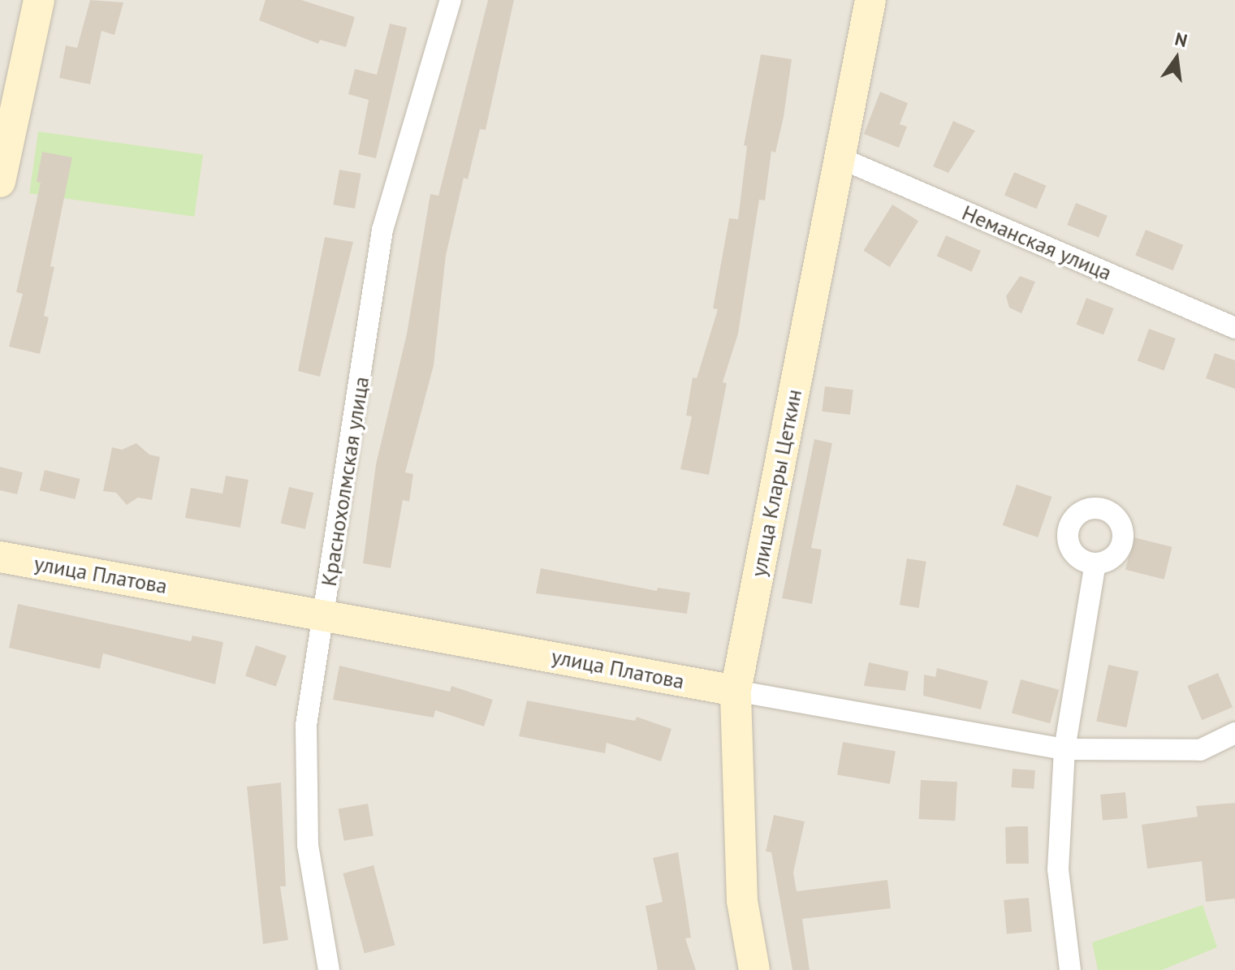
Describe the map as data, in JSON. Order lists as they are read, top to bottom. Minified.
{"streets":{"street":["Неманская улица","Краснохолмская улица","улица Клары Цеткин","улица Платова"]},"crossings":[["Неманская улица","улица Клары Цеткин"],["Краснохолмская улица","улица Платова"],["улица Клары Цеткин","улица Платова"]],"north":"top"}
